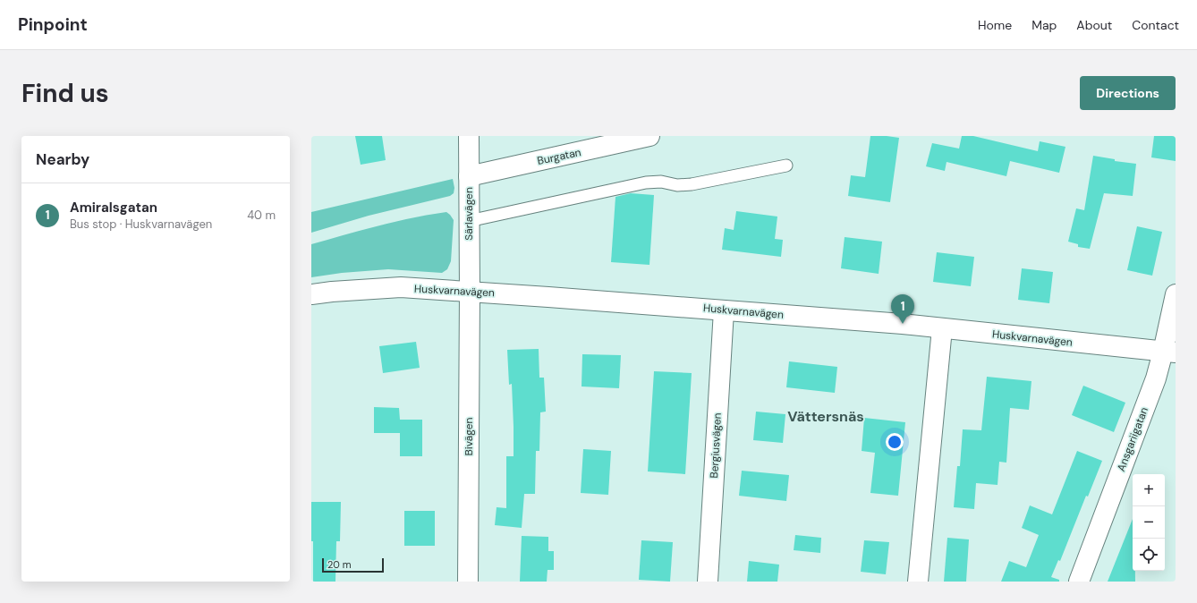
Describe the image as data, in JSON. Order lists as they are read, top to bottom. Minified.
{"streets":{"street":["Burgatan","Särlavägen","Huskvarnavägen","Bivägen","Ansgariigatan","Bergiusvägen"]},"crossings":[["Burgatan","Särlavägen"],["Särlavägen","Huskvarnavägen"],["Särlavägen","Bivägen"],["Huskvarnavägen","Bivägen"],["Huskvarnavägen","Ansgariigatan"],["Huskvarnavägen","Bergiusvägen"]],"districts":["Vättersnäs"],"scale_bar":"20 m","page":{"header":"Pinpoint","nav":["Home","Map","About","Contact"],"buttons":"Directions","title":"Find us","heading":"Nearby","list":[{"mark":"1","name":"Amiralsgatan","note":"Bus stop · Huskvarnavägen","value":"40 m"}],"pins":"1","map_buttons":["+","−"],"scale":"20 m"}}
